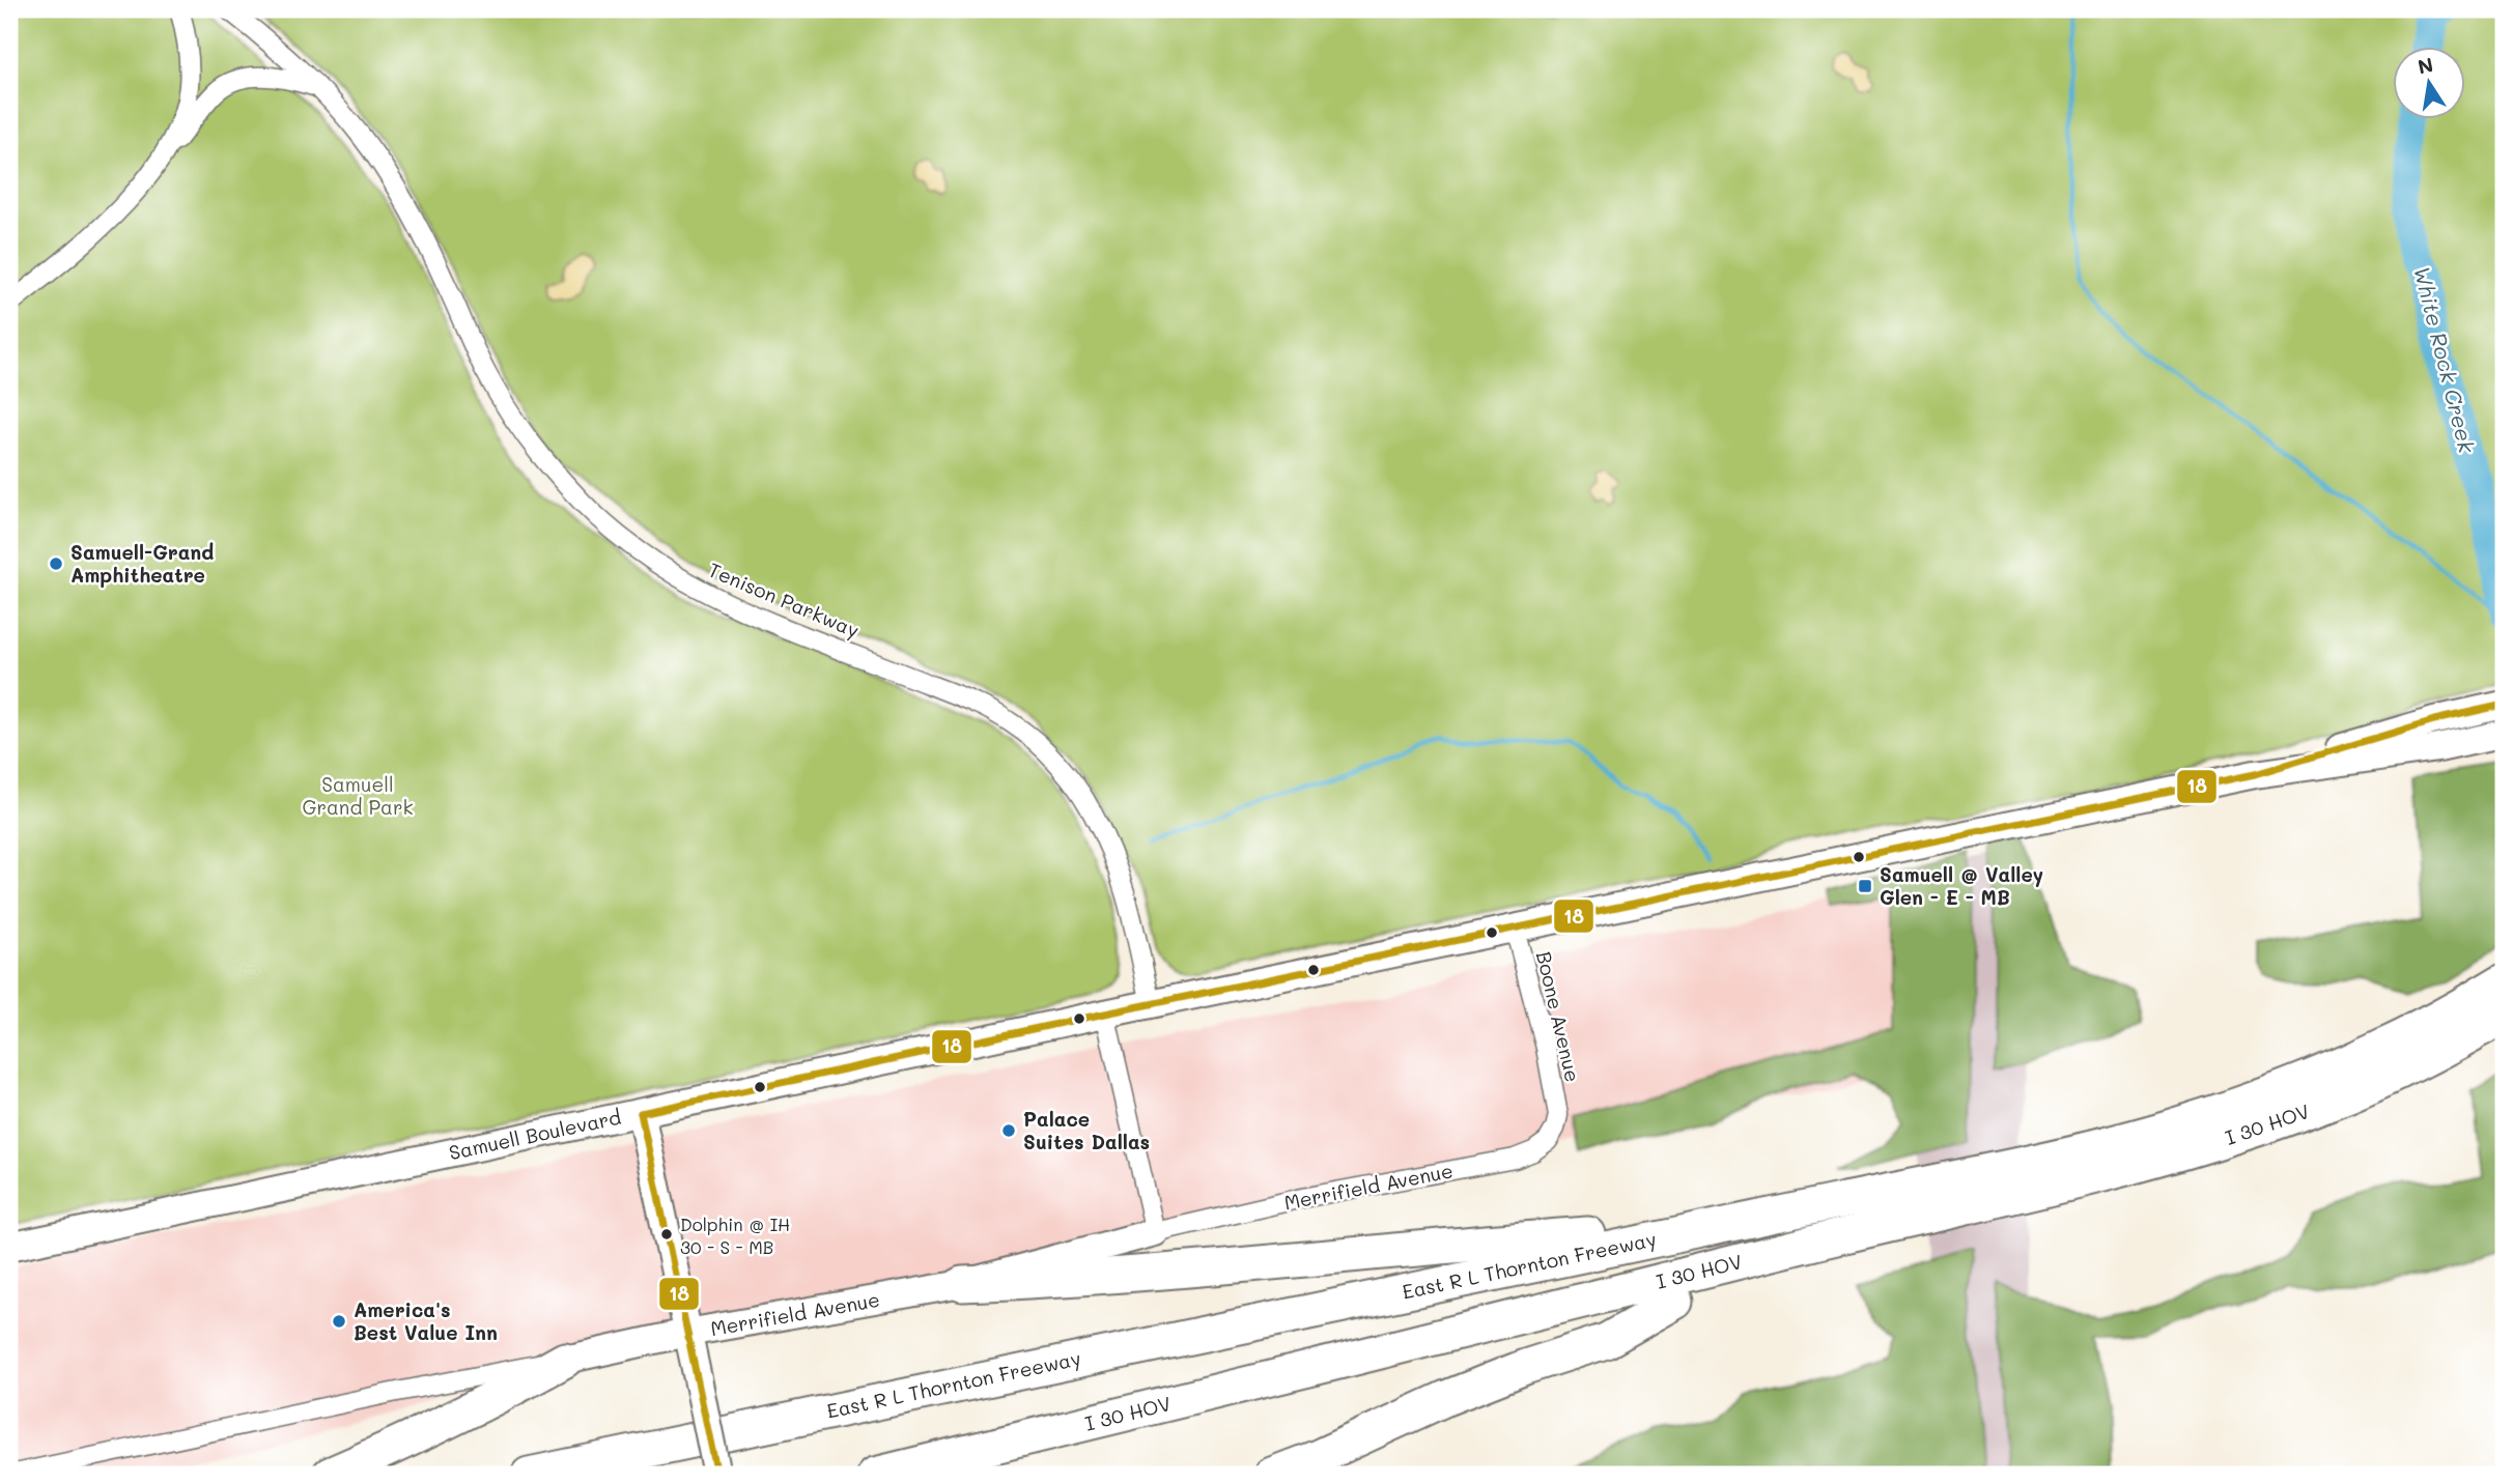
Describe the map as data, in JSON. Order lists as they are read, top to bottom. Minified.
{"streets":{"highway":["I 30 HOV","East R L Thornton Freeway"],"main road":["Samuell Boulevard","Merrifield Avenue"],"street":["Tenison Parkway","Boone Avenue"]},"crossings":[["Tenison Parkway","Samuell Boulevard"],["Boone Avenue","Samuell Boulevard"],["Boone Avenue","Merrifield Avenue"],["I 30 HOV","East R L Thornton Freeway"]],"water":["White Rock Creek"],"parks":["Samuell Grand Park"],"places":{"other":["Samuell-Grand Amphitheatre","Palace Suites Dallas","Dolphin @ IH 30 - S - MB","America's Best Value Inn"],"transit":["Samuell @ Valley Glen - E - MB"]},"lines":["transit line 18"],"north":"top"}
